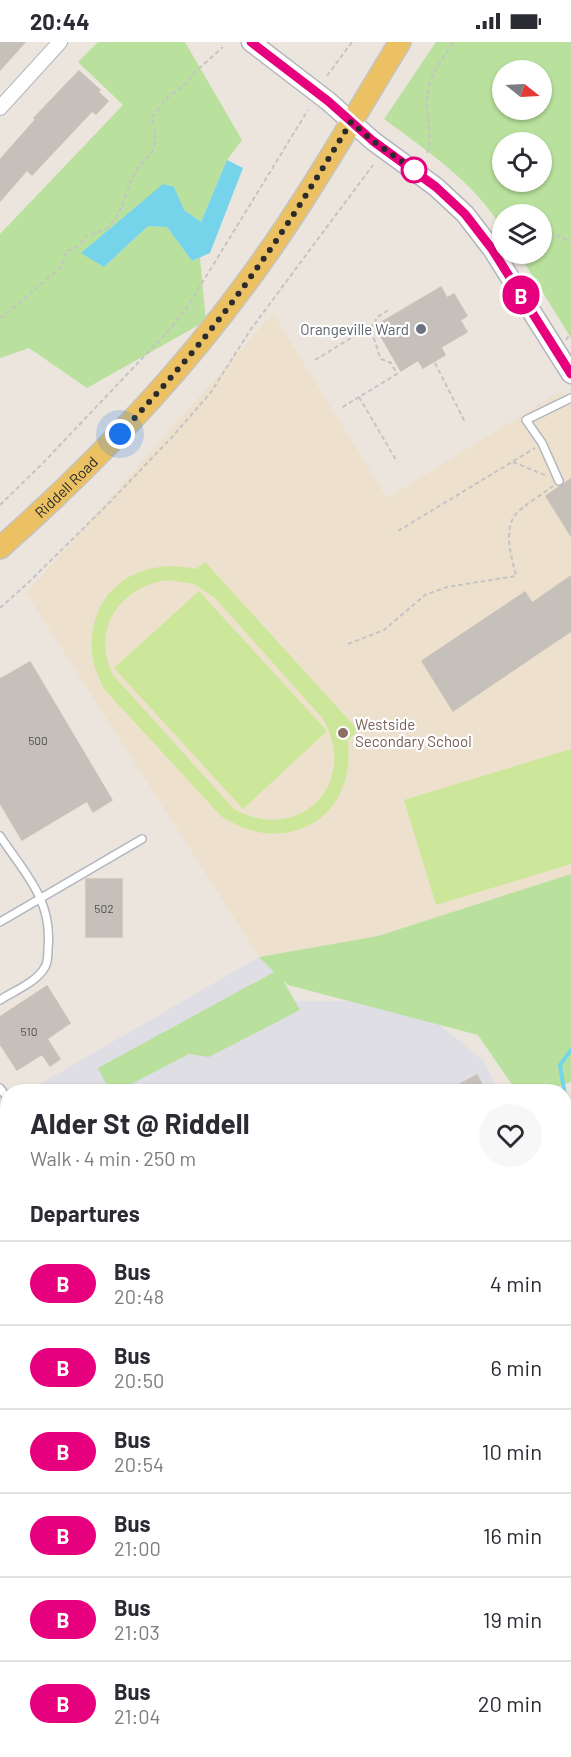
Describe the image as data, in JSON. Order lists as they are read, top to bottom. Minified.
{"streets":{"main road":["Riddell Road"]},"places":["Orangeville Ward","Westside Secondary School"],"lines":["bus line B"],"house_numbers":["500","502","510"],"north":"right","page":{"status":"20:44","on_map":"B","heading":[["Alder St @ Riddell","Walk · 4 min · 250 m"],"Departures"],"list":[{"mark":"B","name":"Bus","note":"20:48","value":"4 min"},{"mark":"B","name":"Bus","note":"20:50","value":"6 min"},{"mark":"B","name":"Bus","note":"20:54","value":"10 min"},{"mark":"B","name":"Bus","note":"21:00","value":"16 min"},{"mark":"B","name":"Bus","note":"21:03","value":"19 min"},{"mark":"B","name":"Bus","note":"21:04","value":"20 min"}]}}
